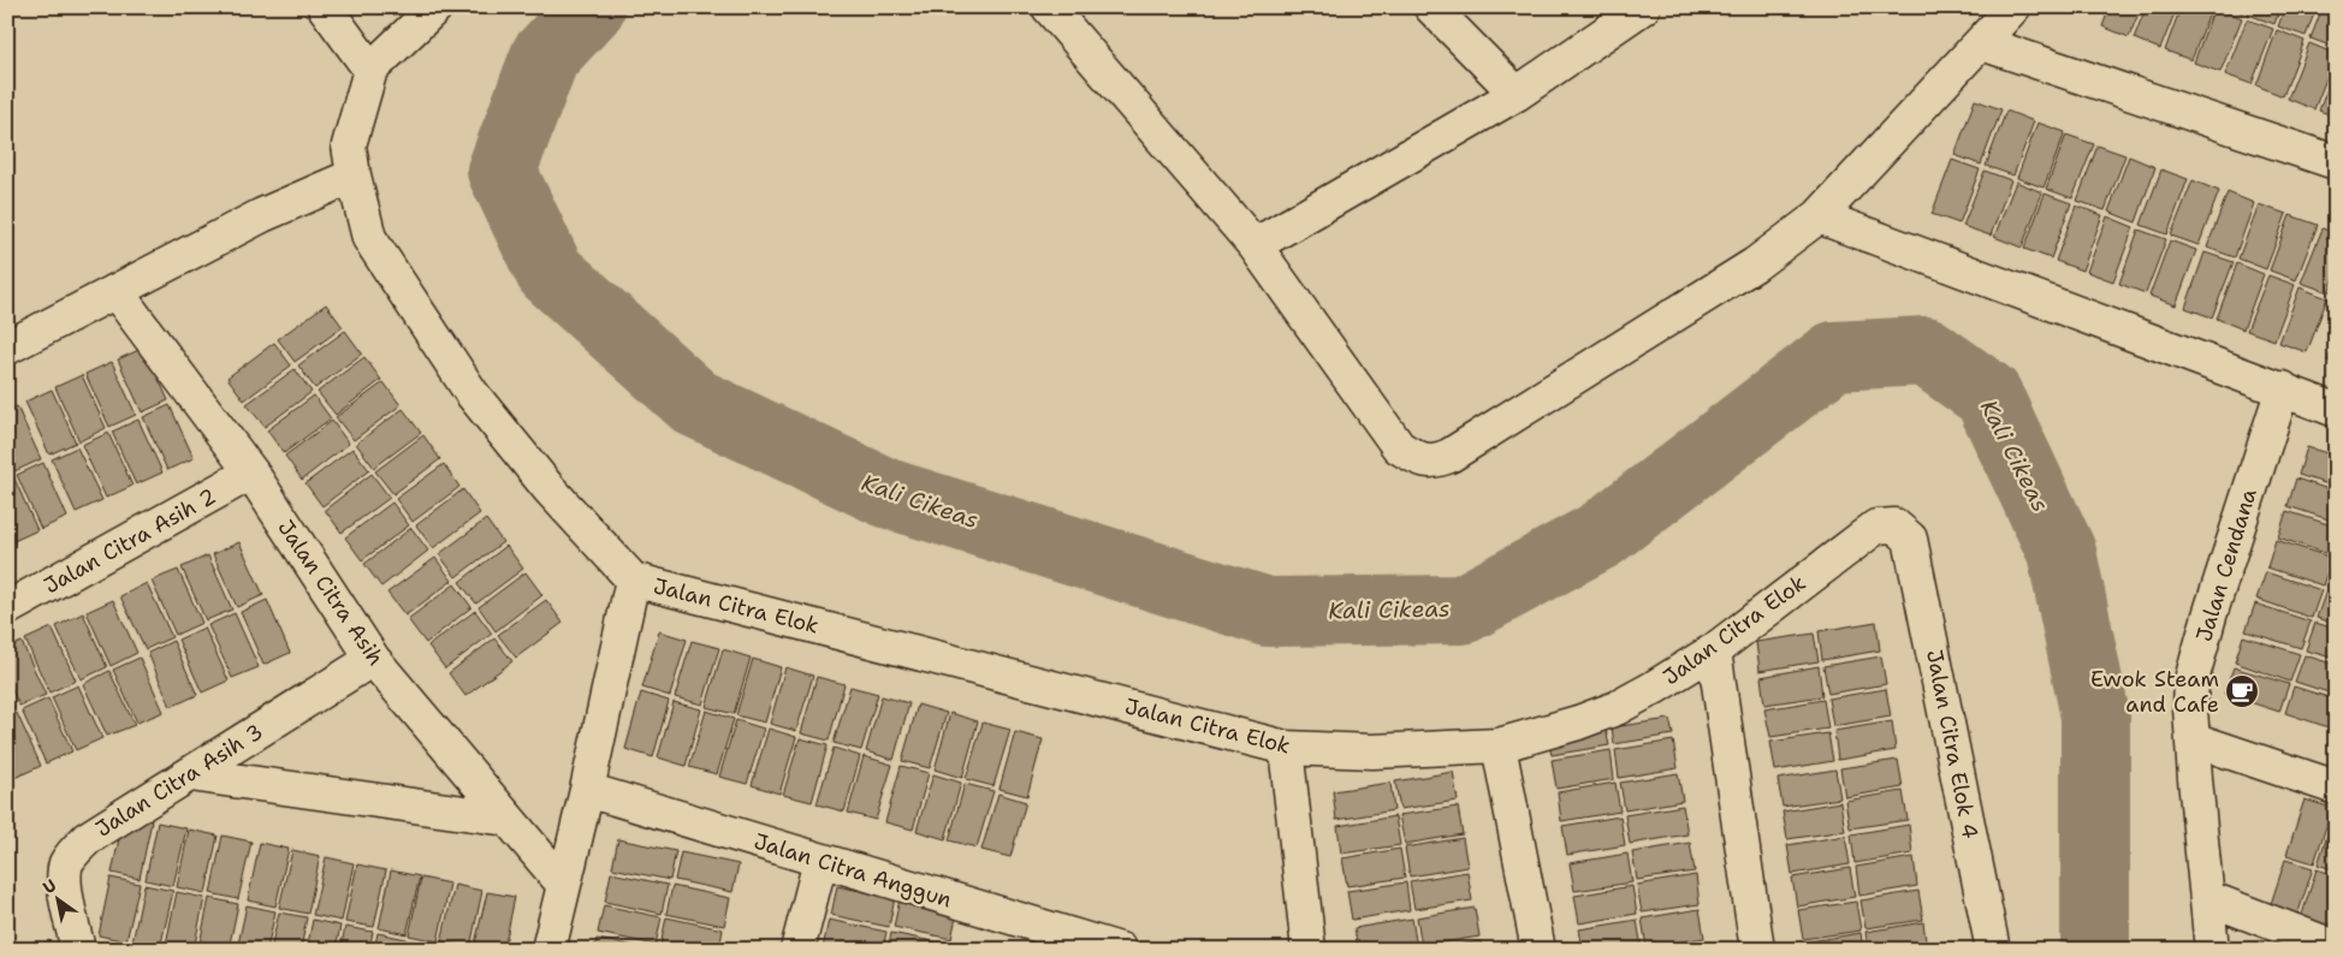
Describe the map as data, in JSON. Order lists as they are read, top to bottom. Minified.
{"streets":{"street":["Jalan Citra Asih 2","Jalan Cendana","Jalan Citra Asih","Jalan Citra Elok","Jalan Citra Elok 4","Jalan Citra Asih 3","Jalan Citra Anggun"]},"crossings":[["Jalan Citra Asih 2","Jalan Citra Asih"],["Jalan Citra Asih","Jalan Citra Asih 3"],["Jalan Citra Elok","Jalan Citra Elok 4"]],"water":["Kali Cikeas"],"places":{"cafe":["Ewok Steam and Cafe"]},"north":"top left"}
